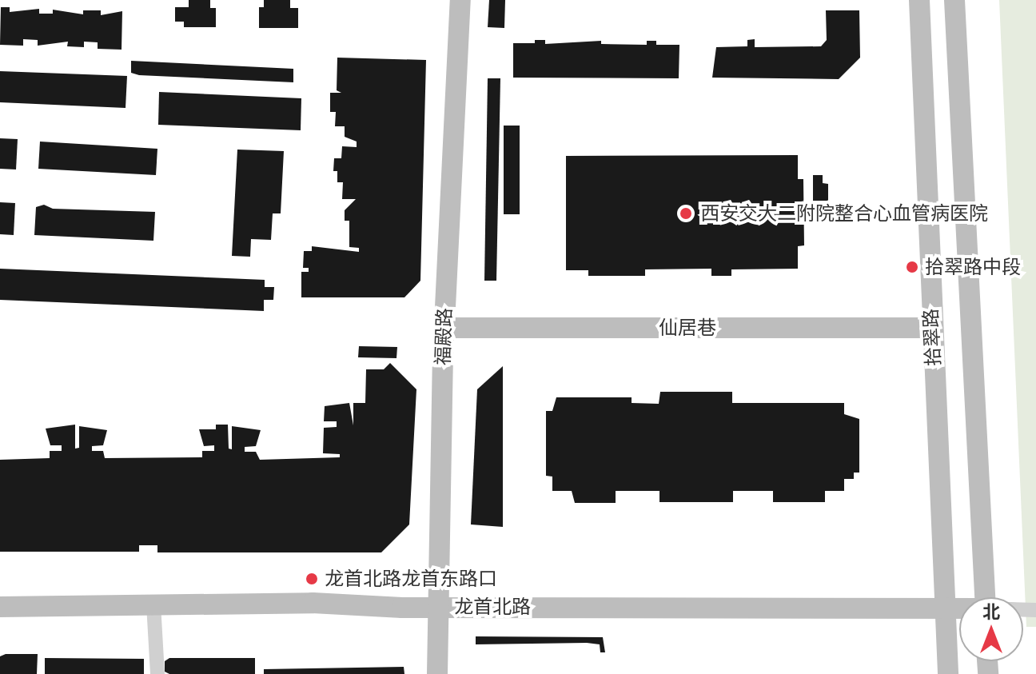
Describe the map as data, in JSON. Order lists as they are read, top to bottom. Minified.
{"streets":{"street":["仙居巷","福殿路","拾翠路","龙首北路"]},"crossings":[["仙居巷","福殿路"],["仙居巷","拾翠路"],["福殿路","龙首北路"],["拾翠路","龙首北路"]],"places":["西安交大二附院整合心血管病医院","拾翠路中段","龙首北路龙首东路口"],"north":"top"}
